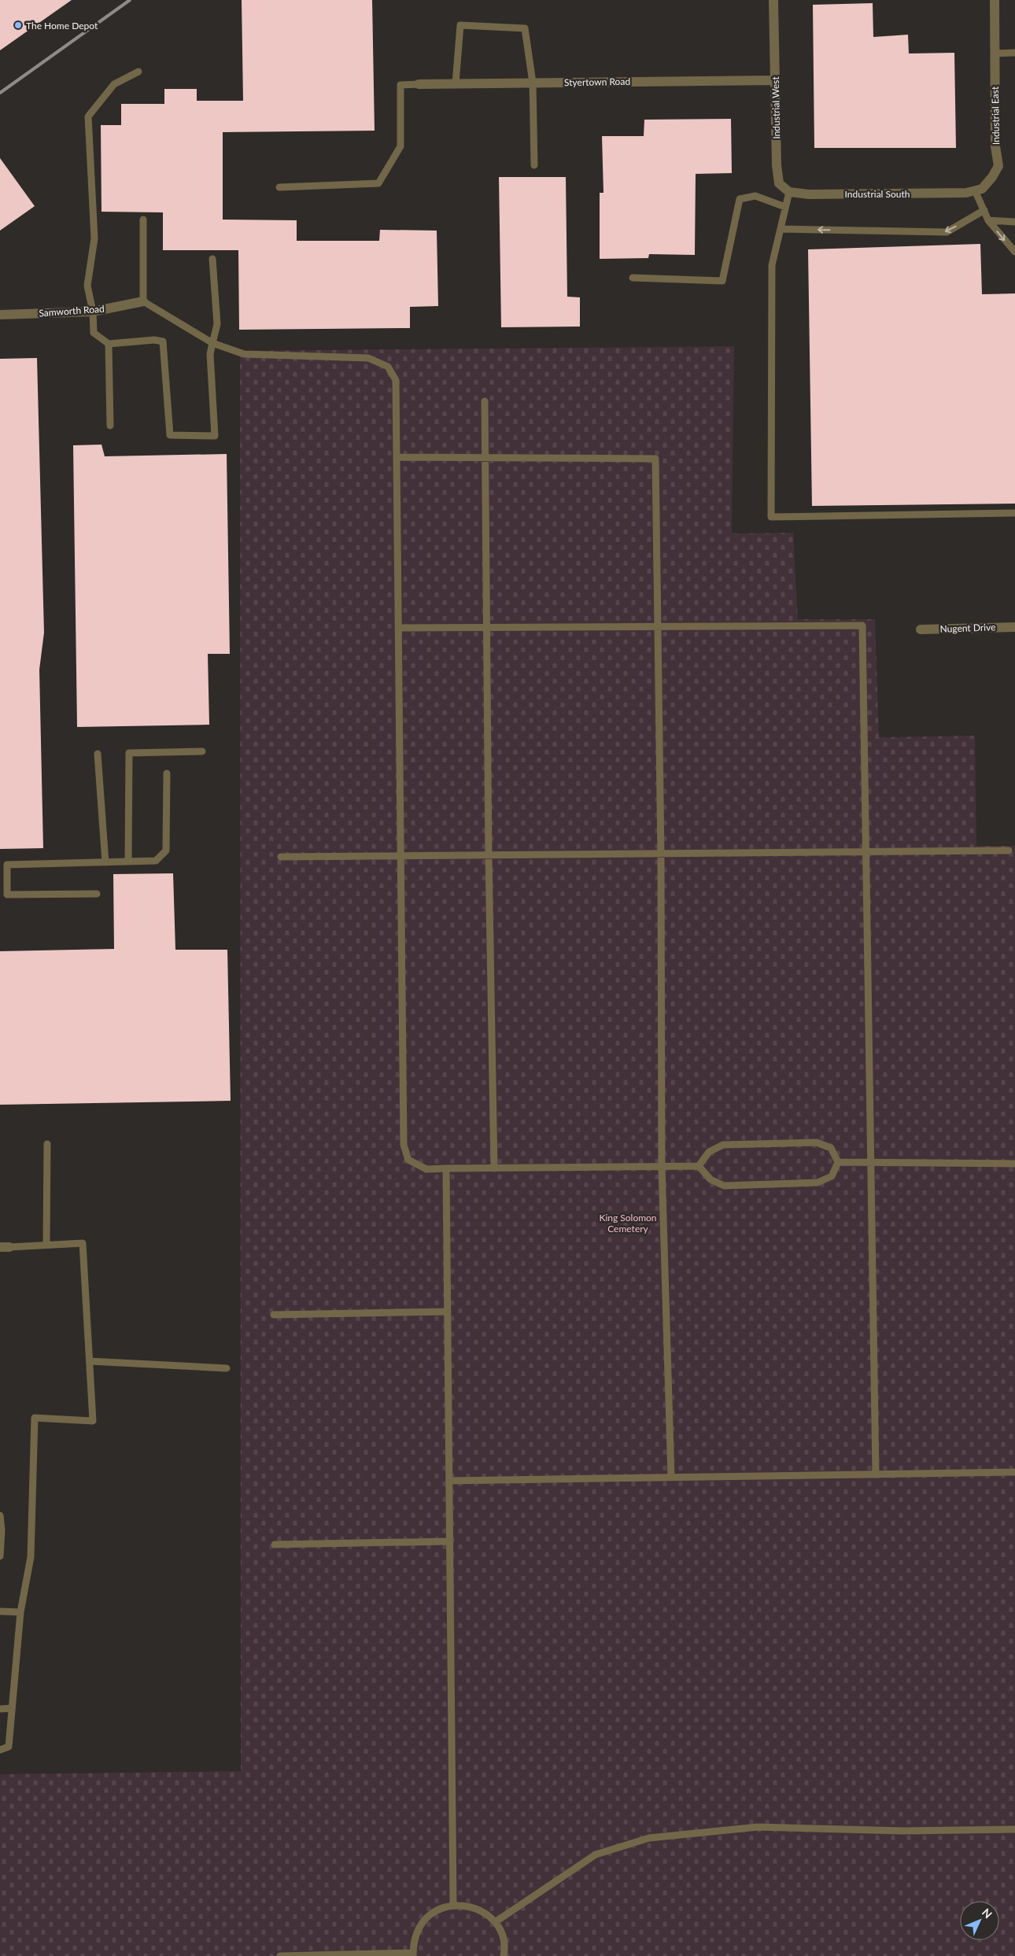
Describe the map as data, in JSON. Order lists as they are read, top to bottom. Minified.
{"streets":{"street":["Styertown Road","Industrial West","Industrial East","Industrial South","Samworth Road","Nugent Drive"]},"crossings":[["Styertown Road","Industrial West"],["Industrial West","Industrial South"],["Industrial East","Industrial South"]],"parks":["King Solomon Cemetery"],"places":["The Home Depot"],"north":"top right"}
